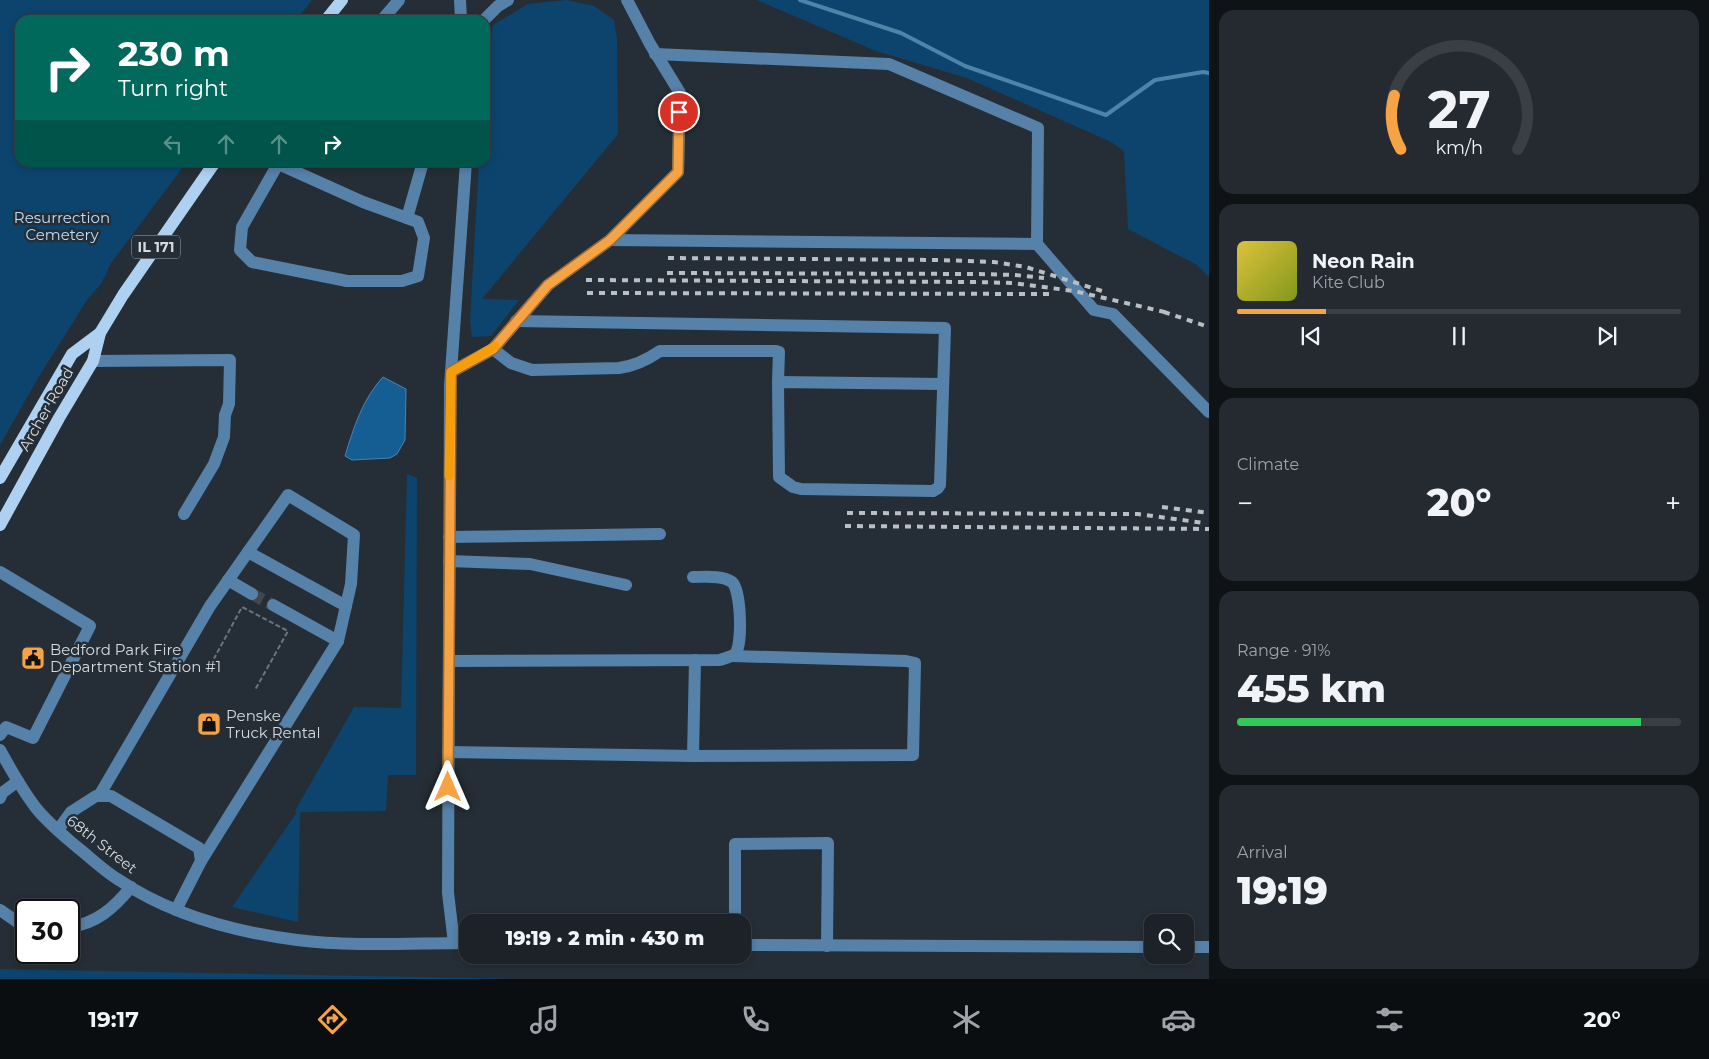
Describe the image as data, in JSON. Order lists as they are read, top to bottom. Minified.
{"streets":{"main road":["IL 171","Archer Road"],"street":["68th Street"]},"parks":["Resurrection Cemetery"],"places":{"public building":["Bedford Park Fire Department Station #1"],"shop":["Penske Truck Rental"]},"page":{"turn":["230 m","Turn right"],"song":["Neon Rain","Kite Club"],"tile":["Climate",["Range · 91%","455 km"],["Arrival","19:19"]],"heat":["−","20°","+"],"limit":"30","trip":"19:19 · 2 min · 430 m","tabs":["19:17","20°"],"gauge":["27","km/h"]}}
